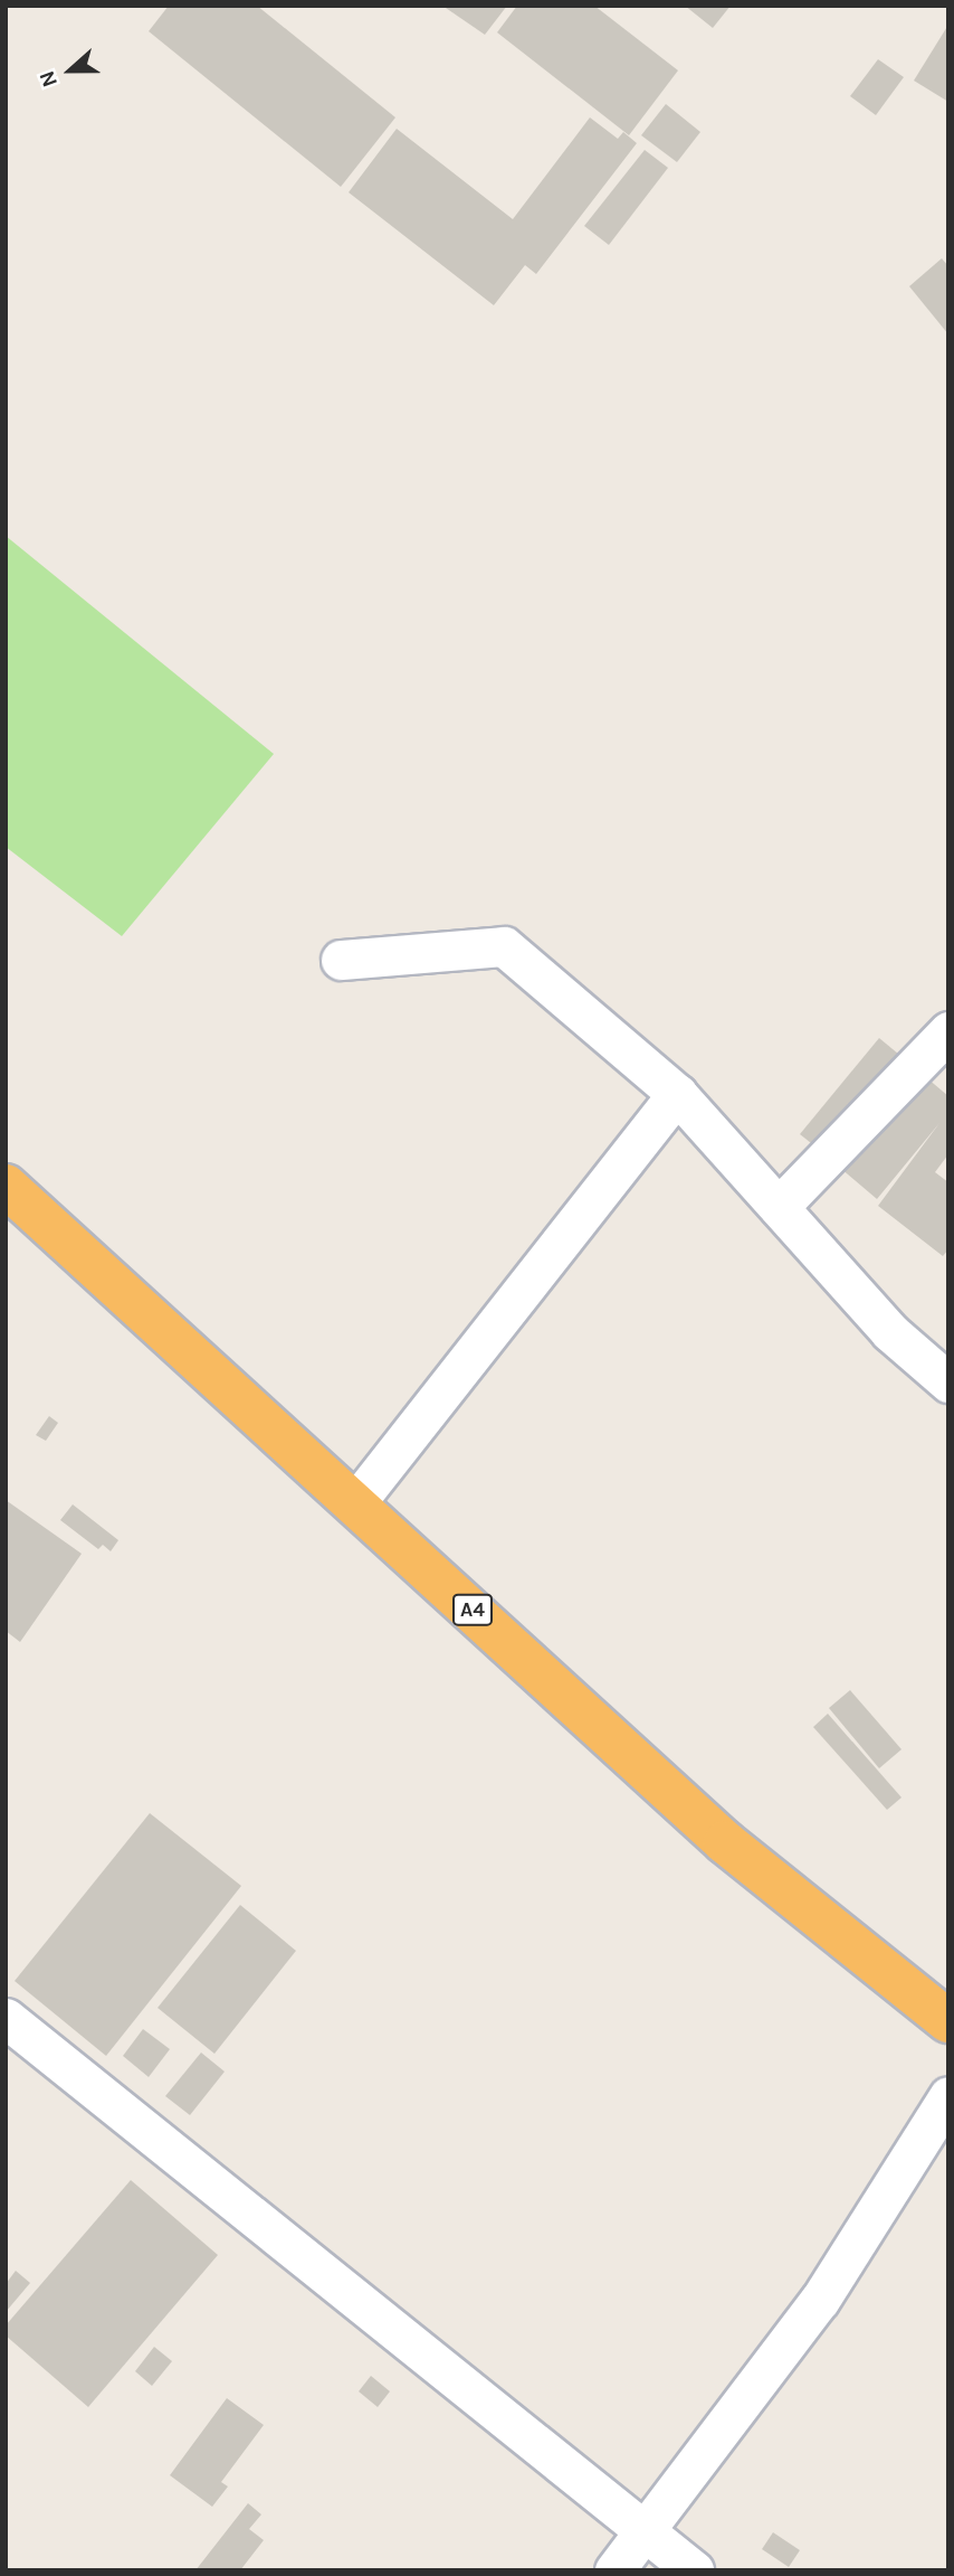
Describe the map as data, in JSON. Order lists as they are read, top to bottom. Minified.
{"streets":{"highway":["A4"]},"north":"left"}
